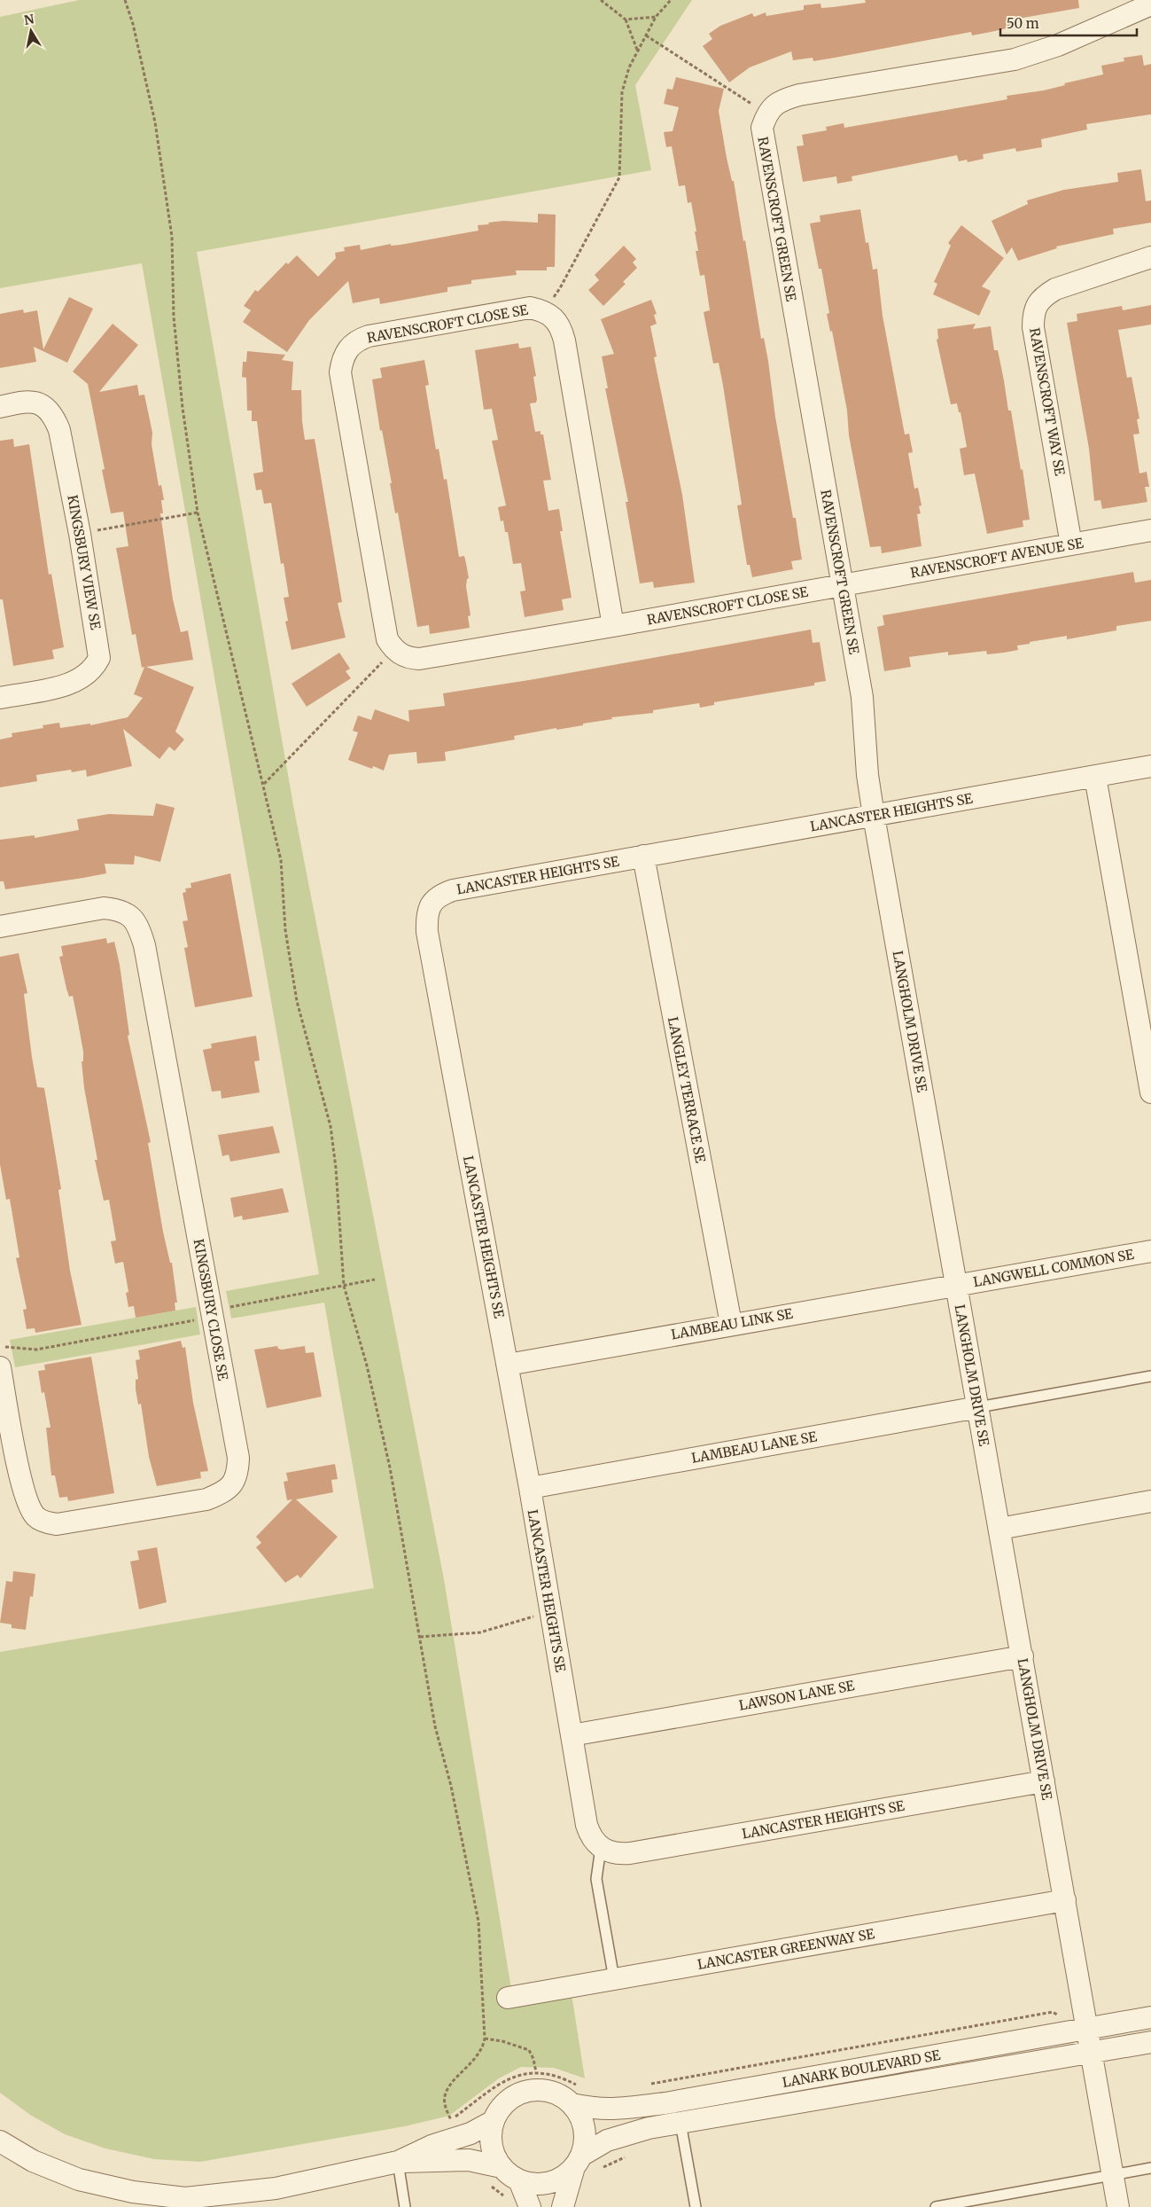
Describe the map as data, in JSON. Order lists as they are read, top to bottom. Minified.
{"streets":{"street":["RAVENSCROFT GREEN SE","RAVENSCROFT CLOSE SE","RAVENSCROFT WAY SE","RAVENSCROFT AVENUE SE","KINGSBURY VIEW SE","LANCASTER HEIGHTS SE","LANGHOLM DRIVE SE","LANGLEY TERRACE SE","LANGWELL COMMON SE","KINGSBURY CLOSE SE","LAMBEAU LINK SE","LAMBEAU LANE SE","LAWSON LANE SE","LANCASTER GREENWAY SE","LANARK BOULEVARD SE"]},"crossings":[["RAVENSCROFT GREEN SE","RAVENSCROFT CLOSE SE"],["RAVENSCROFT GREEN SE","RAVENSCROFT AVENUE SE"],["RAVENSCROFT GREEN SE","LANGHOLM DRIVE SE"],["RAVENSCROFT CLOSE SE","RAVENSCROFT AVENUE SE"],["RAVENSCROFT WAY SE","RAVENSCROFT AVENUE SE"],["LANCASTER HEIGHTS SE","LANGHOLM DRIVE SE"],["LANCASTER HEIGHTS SE","LANGLEY TERRACE SE"],["LANCASTER HEIGHTS SE","LAMBEAU LINK SE"],["LANCASTER HEIGHTS SE","LAMBEAU LANE SE"],["LANCASTER HEIGHTS SE","LAWSON LANE SE"],["LANGHOLM DRIVE SE","LANGWELL COMMON SE"],["LANGHOLM DRIVE SE","LAMBEAU LINK SE"],["LANGHOLM DRIVE SE","LAMBEAU LANE SE"],["LANGHOLM DRIVE SE","LAWSON LANE SE"],["LANGHOLM DRIVE SE","LANCASTER GREENWAY SE"],["LANGHOLM DRIVE SE","LANARK BOULEVARD SE"],["LANGLEY TERRACE SE","LAMBEAU LINK SE"],["LANGWELL COMMON SE","LAMBEAU LINK SE"]],"scale_bar":"50 m","north":"top"}
